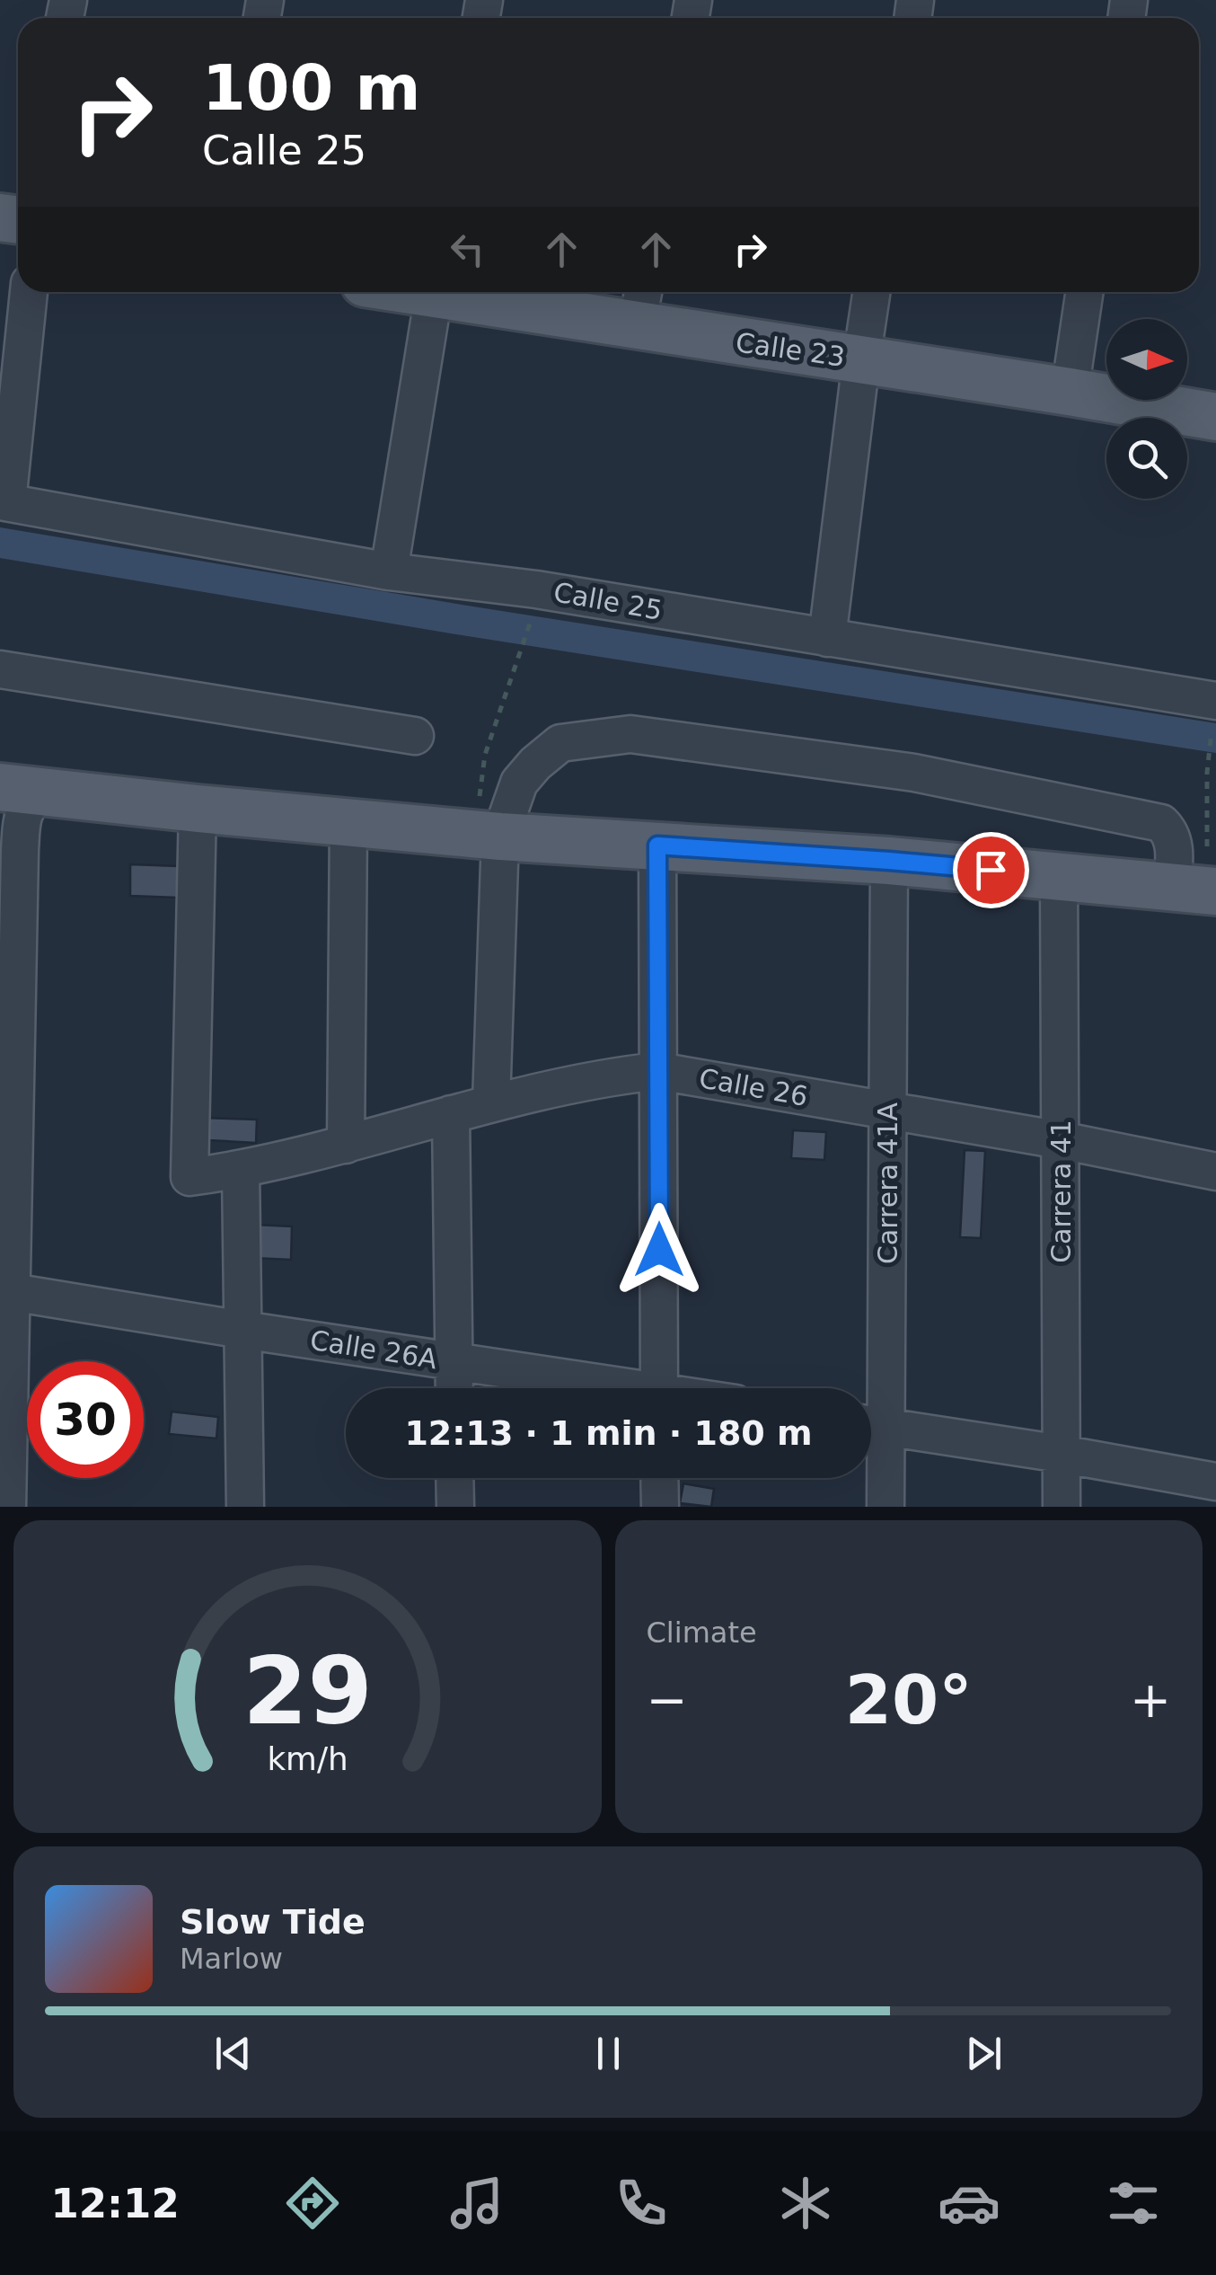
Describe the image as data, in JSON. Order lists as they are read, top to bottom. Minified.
{"streets":{"main road":["Calle 23"],"street":["Calle 25","Calle 26","Carrera 41A","Carrera 41","Calle 26A"]},"crossings":[["Calle 26","Carrera 41A"],["Calle 26","Carrera 41"]],"north":"right","page":{"turn":["100 m","Calle 25"],"limit":"30","trip":"12:13 · 1 min · 180 m","tile":"Climate","heat":["−","20°","+"],"song":["Slow Tide","Marlow"],"tabs":"12:12","gauge":["29","km/h"]}}
